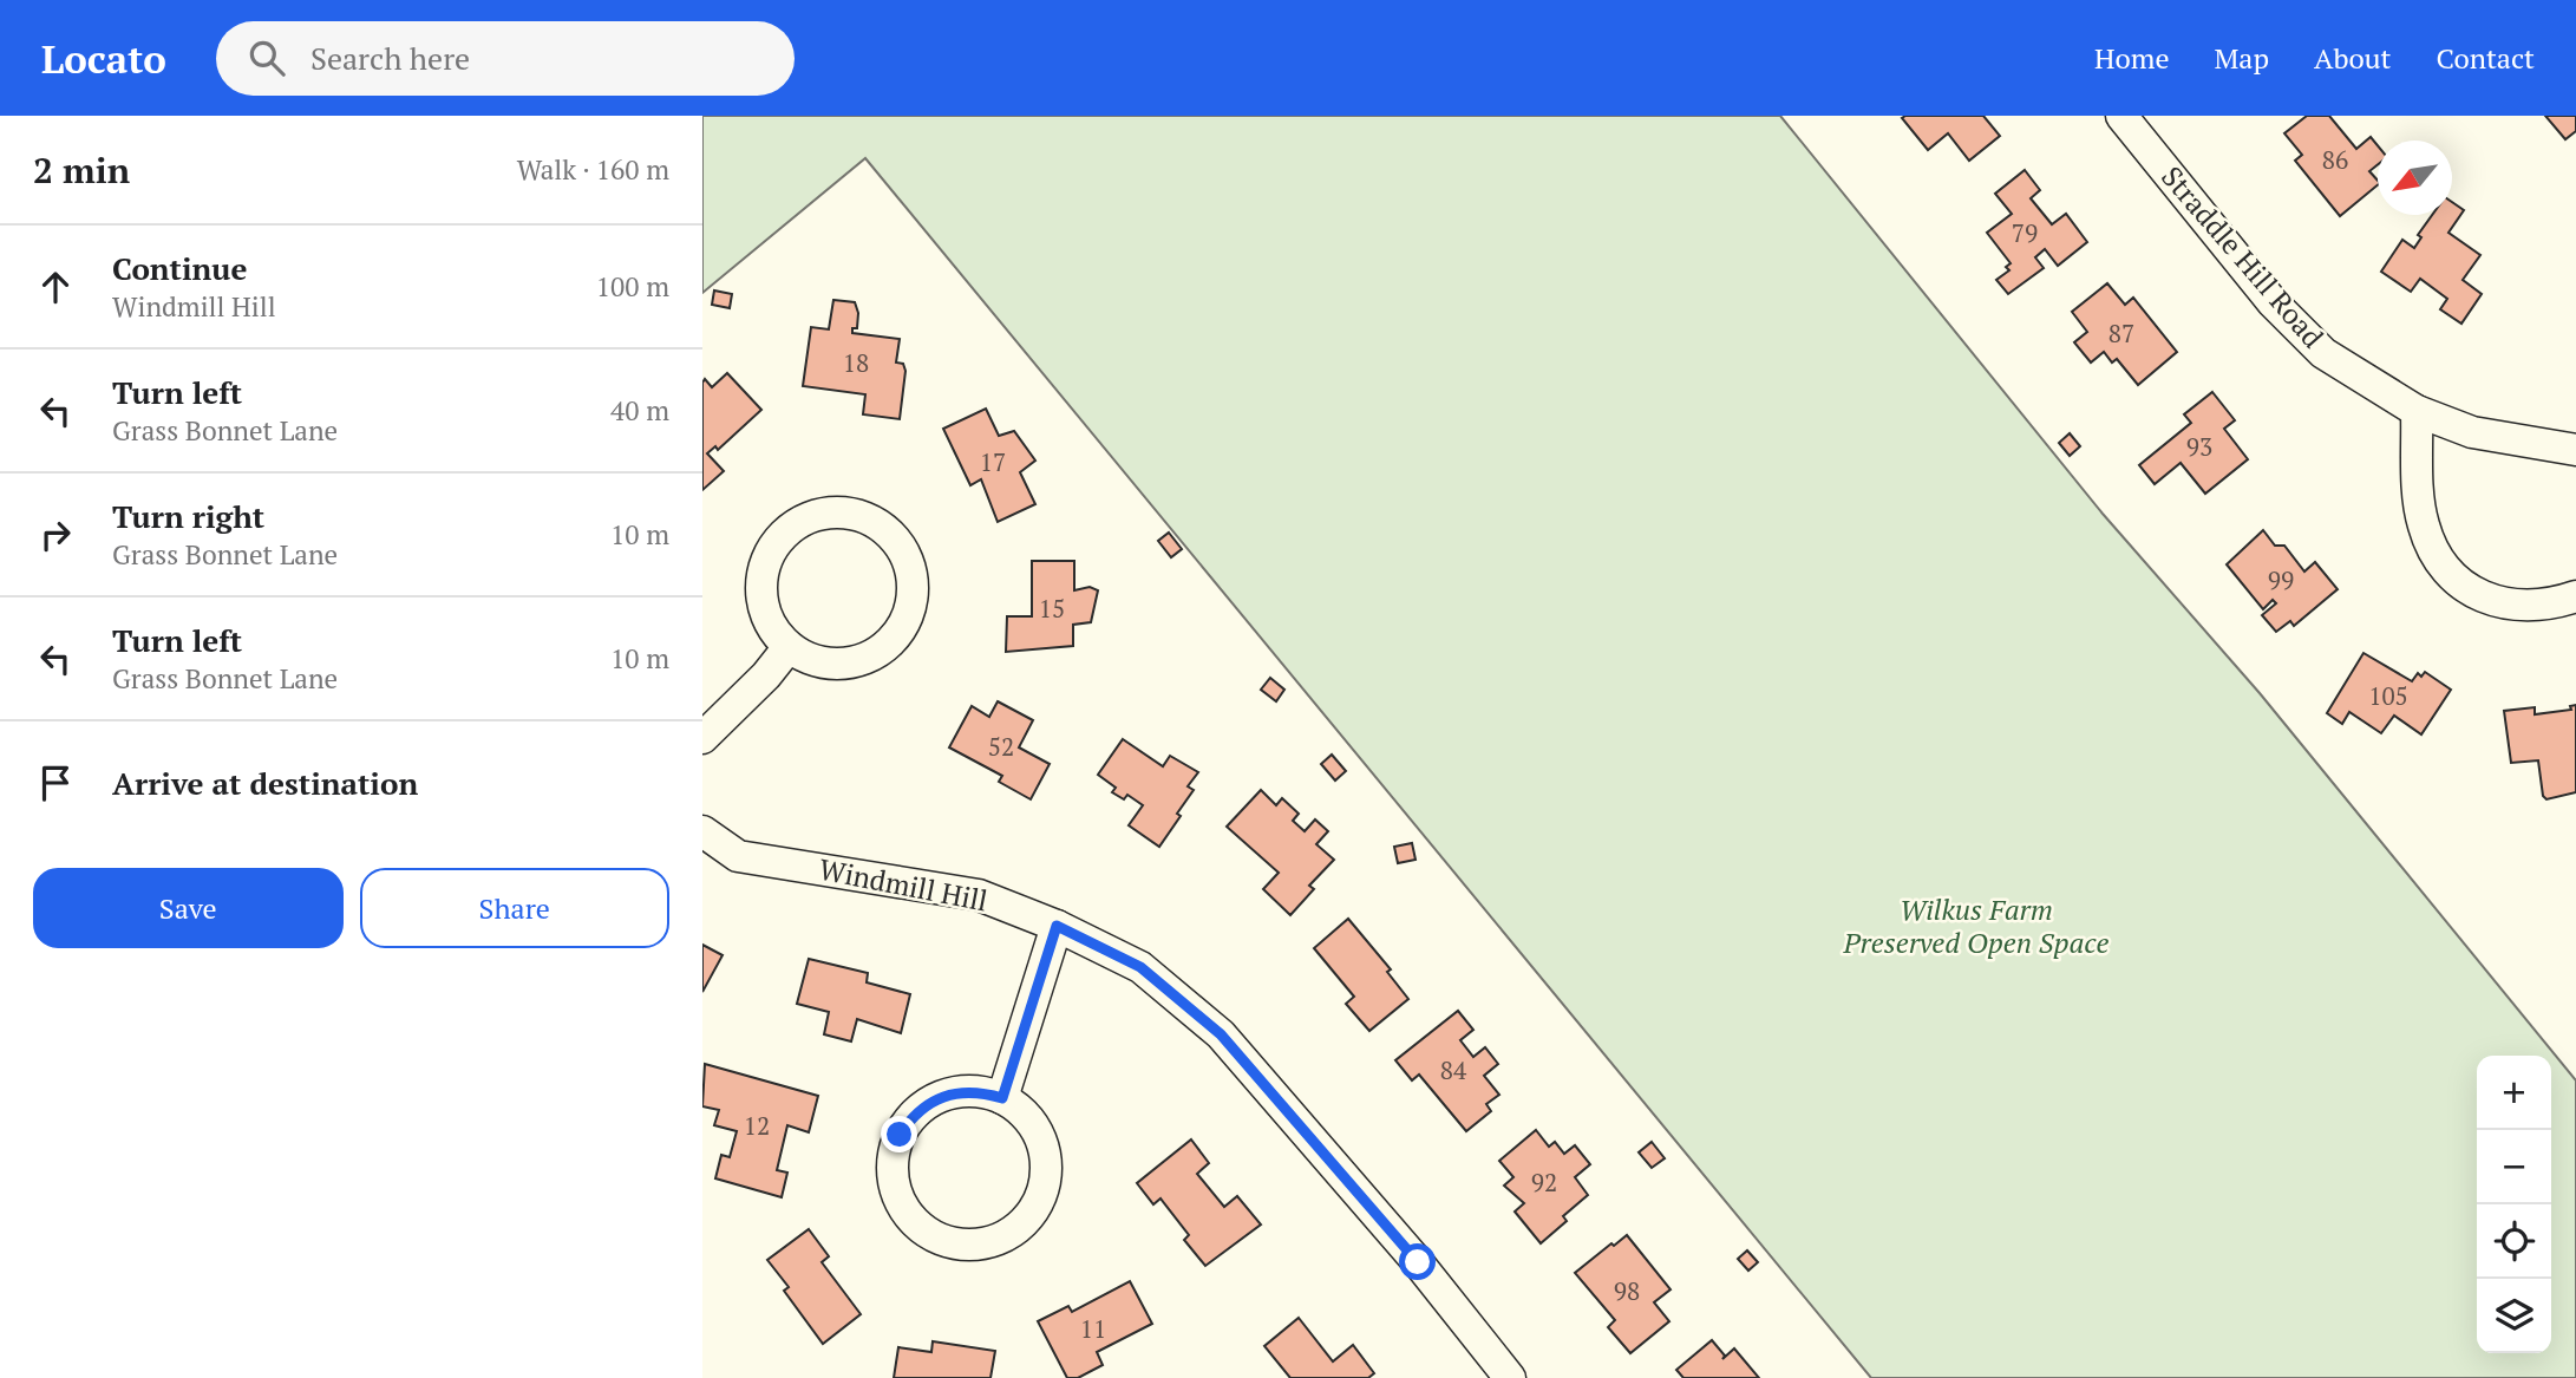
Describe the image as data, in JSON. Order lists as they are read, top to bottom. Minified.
{"streets":{"street":["Straddle Hill Road","Windmill Hill"]},"parks":["Wilkus Farm Preserved Open Space"],"house_numbers":["86","79","87","18","93","17","99","15","105","52","84","12","92","98","11"],"north":"bottom left","page":{"header":"Locato","search":"Search here","nav":["Home","Map","About","Contact"],"heading":["2 min","Walk · 160 m"],"list":[["Continue","Windmill Hill","100 m"],["Turn left","Grass Bonnet Lane","40 m"],["Turn right","Grass Bonnet Lane","10 m"],["Turn left","Grass Bonnet Lane","10 m"],"Arrive at destination"],"buttons":["Save","Share"],"map_buttons":["+","−"]}}
